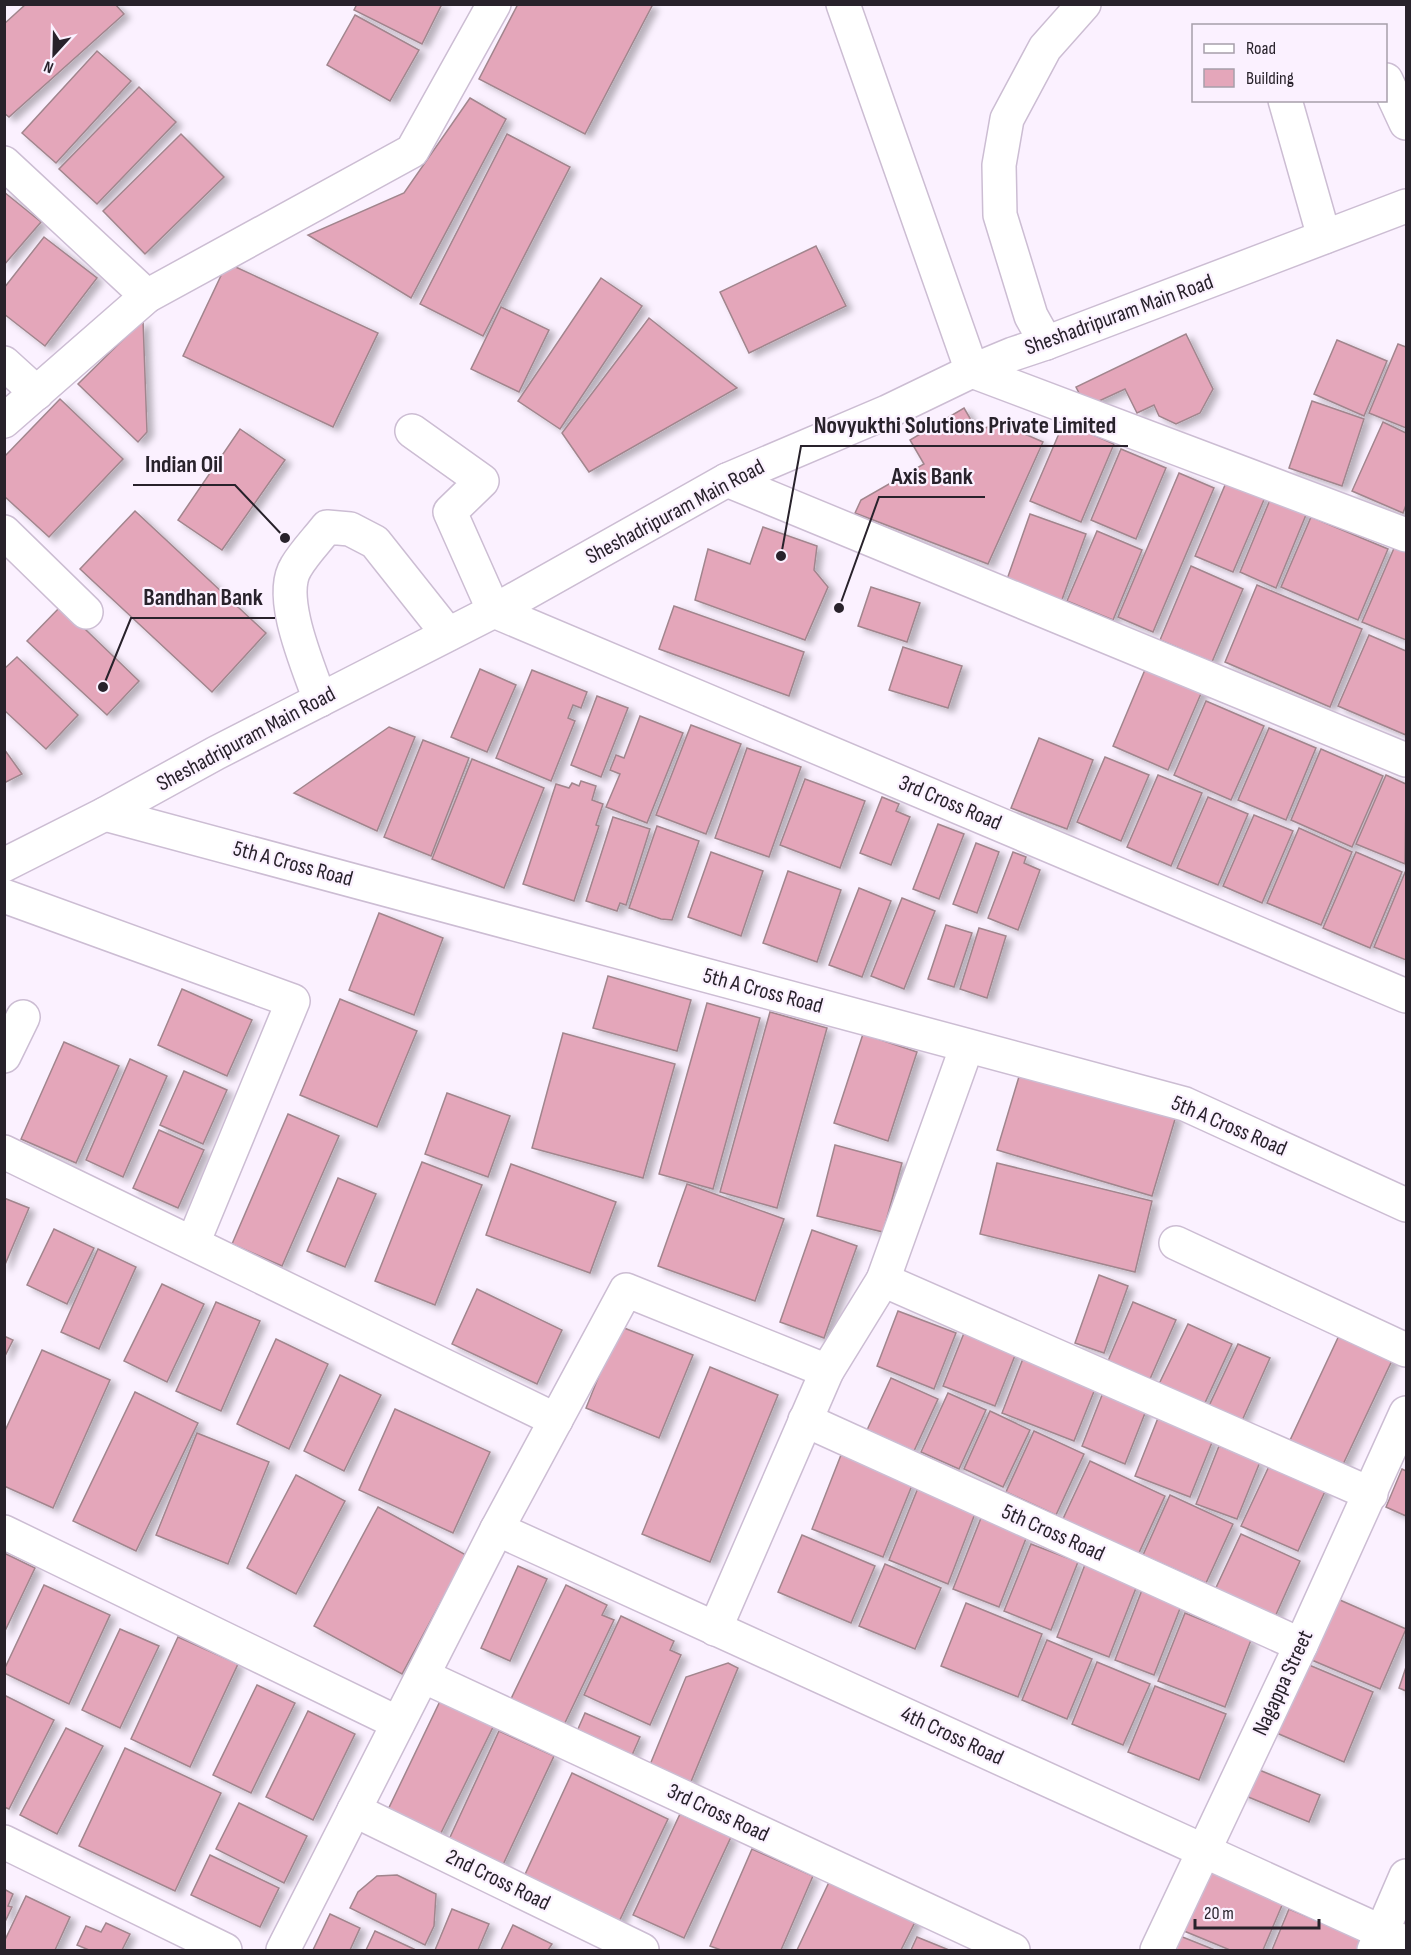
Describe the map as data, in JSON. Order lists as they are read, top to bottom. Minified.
{"streets":{"street":["Sheshadripuram Main Road","3rd Cross Road","5th A Cross Road","5th Cross Road","Nagappa Street","4th Cross Road","2nd Cross Road"]},"crossings":[["Sheshadripuram Main Road","3rd Cross Road"],["Sheshadripuram Main Road","5th A Cross Road"],["5th Cross Road","Nagappa Street"],["Nagappa Street","4th Cross Road"]],"places":["Indian Oil","Novyukthi Solutions Private Limited","Axis Bank","Bandhan Bank"],"legend":["Road","Building"],"scale_bar":"20 m","north":"bottom"}
